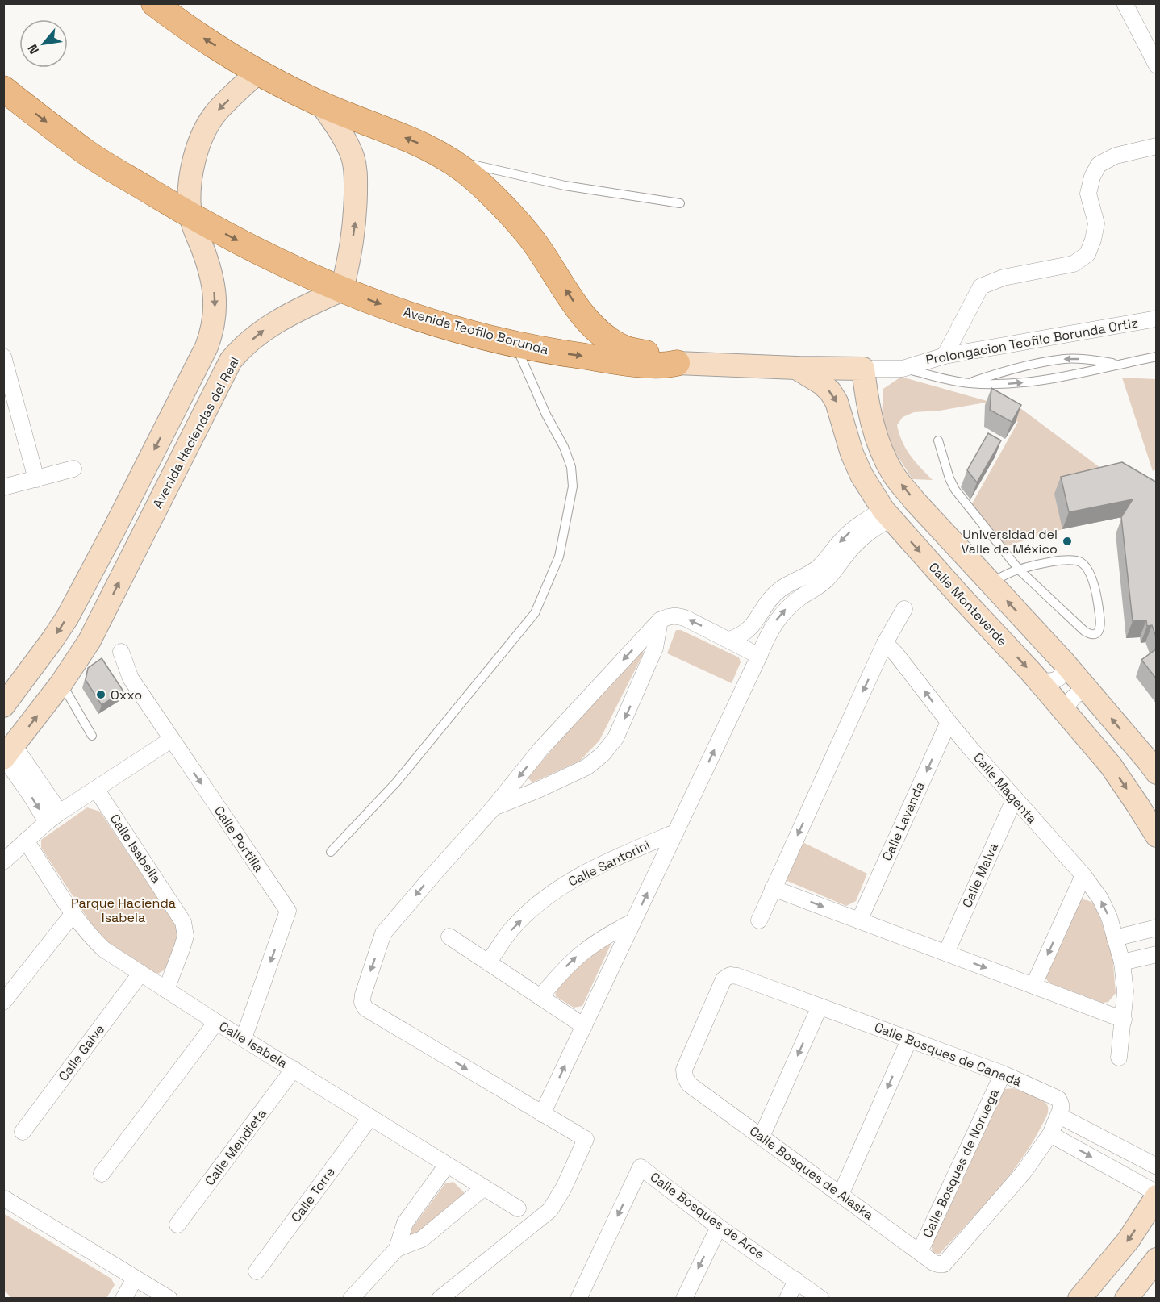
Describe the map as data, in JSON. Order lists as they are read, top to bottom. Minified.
{"streets":{"main road":["Avenida Teofilo Borunda","Prolongacion Teofilo Borunda Ortiz","Avenida Haciendas del Real","Calle Monteverde"],"street":["Calle Magenta","Calle Lavanda","Calle Portilla","Calle Isabella","Calle Santorini","Calle Malva","Calle Isabela","Calle Galve","Calle Bosques de Canadá","Calle Mendieta","Calle Bosques de Noruega","Calle Bosques de Alaska","Calle Torre","Calle Bosques de Arce"]},"crossings":[["Avenida Teofilo Borunda","Prolongacion Teofilo Borunda Ortiz"],["Avenida Teofilo Borunda","Avenida Haciendas del Real"],["Prolongacion Teofilo Borunda Ortiz","Calle Monteverde"],["Calle Magenta","Calle Lavanda"],["Calle Magenta","Calle Malva"],["Calle Portilla","Calle Isabela"],["Calle Isabella","Calle Isabela"],["Calle Isabela","Calle Galve"],["Calle Isabela","Calle Mendieta"],["Calle Isabela","Calle Torre"],["Calle Bosques de Canadá","Calle Bosques de Noruega"],["Calle Bosques de Canadá","Calle Bosques de Alaska"],["Calle Bosques de Noruega","Calle Bosques de Alaska"]],"one_way":["Calle Portilla"],"parks":["Parque Hacienda Isabela"],"places":["Universidad del Valle de México","Oxxo"],"north":"bottom left"}
